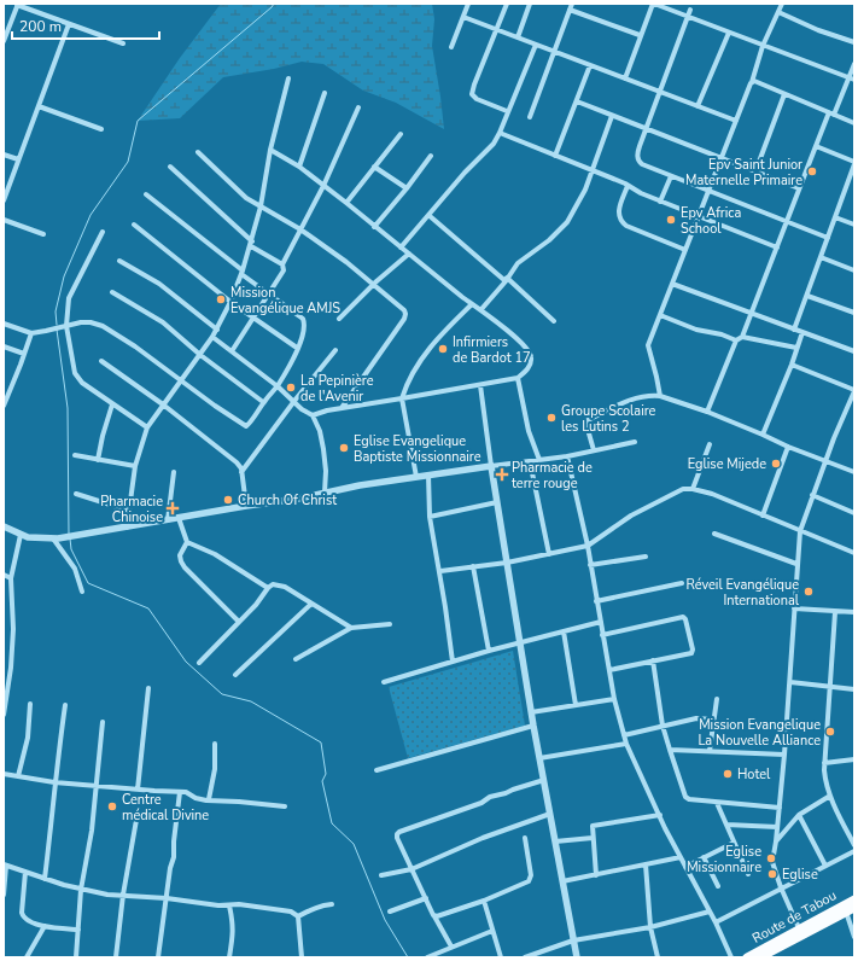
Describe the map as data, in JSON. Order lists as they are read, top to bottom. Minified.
{"streets":{"main road":["Route de Tabou"]},"places":{"other":["Epv Saint Junior Maternelle Primaire","Epv Africa School","Mission Evangélique AMJS","Infirmiers de Bardot 17","La Pepinière de l'Avenir","Groupe Scolaire les Lutins 2","Eglise Evangelique Baptiste Missionnaire","Eglise Mijede","Church Of Christ","Réveil Evangélique International","Mission Evangelique La Nouvelle Alliance","Hotel","Centre médical Divine","Eglise Missionnaire","Eglise"],"health":["Pharmacie de terre rouge","Pharmacie Chinoise"]},"scale_bar":"200 m"}
